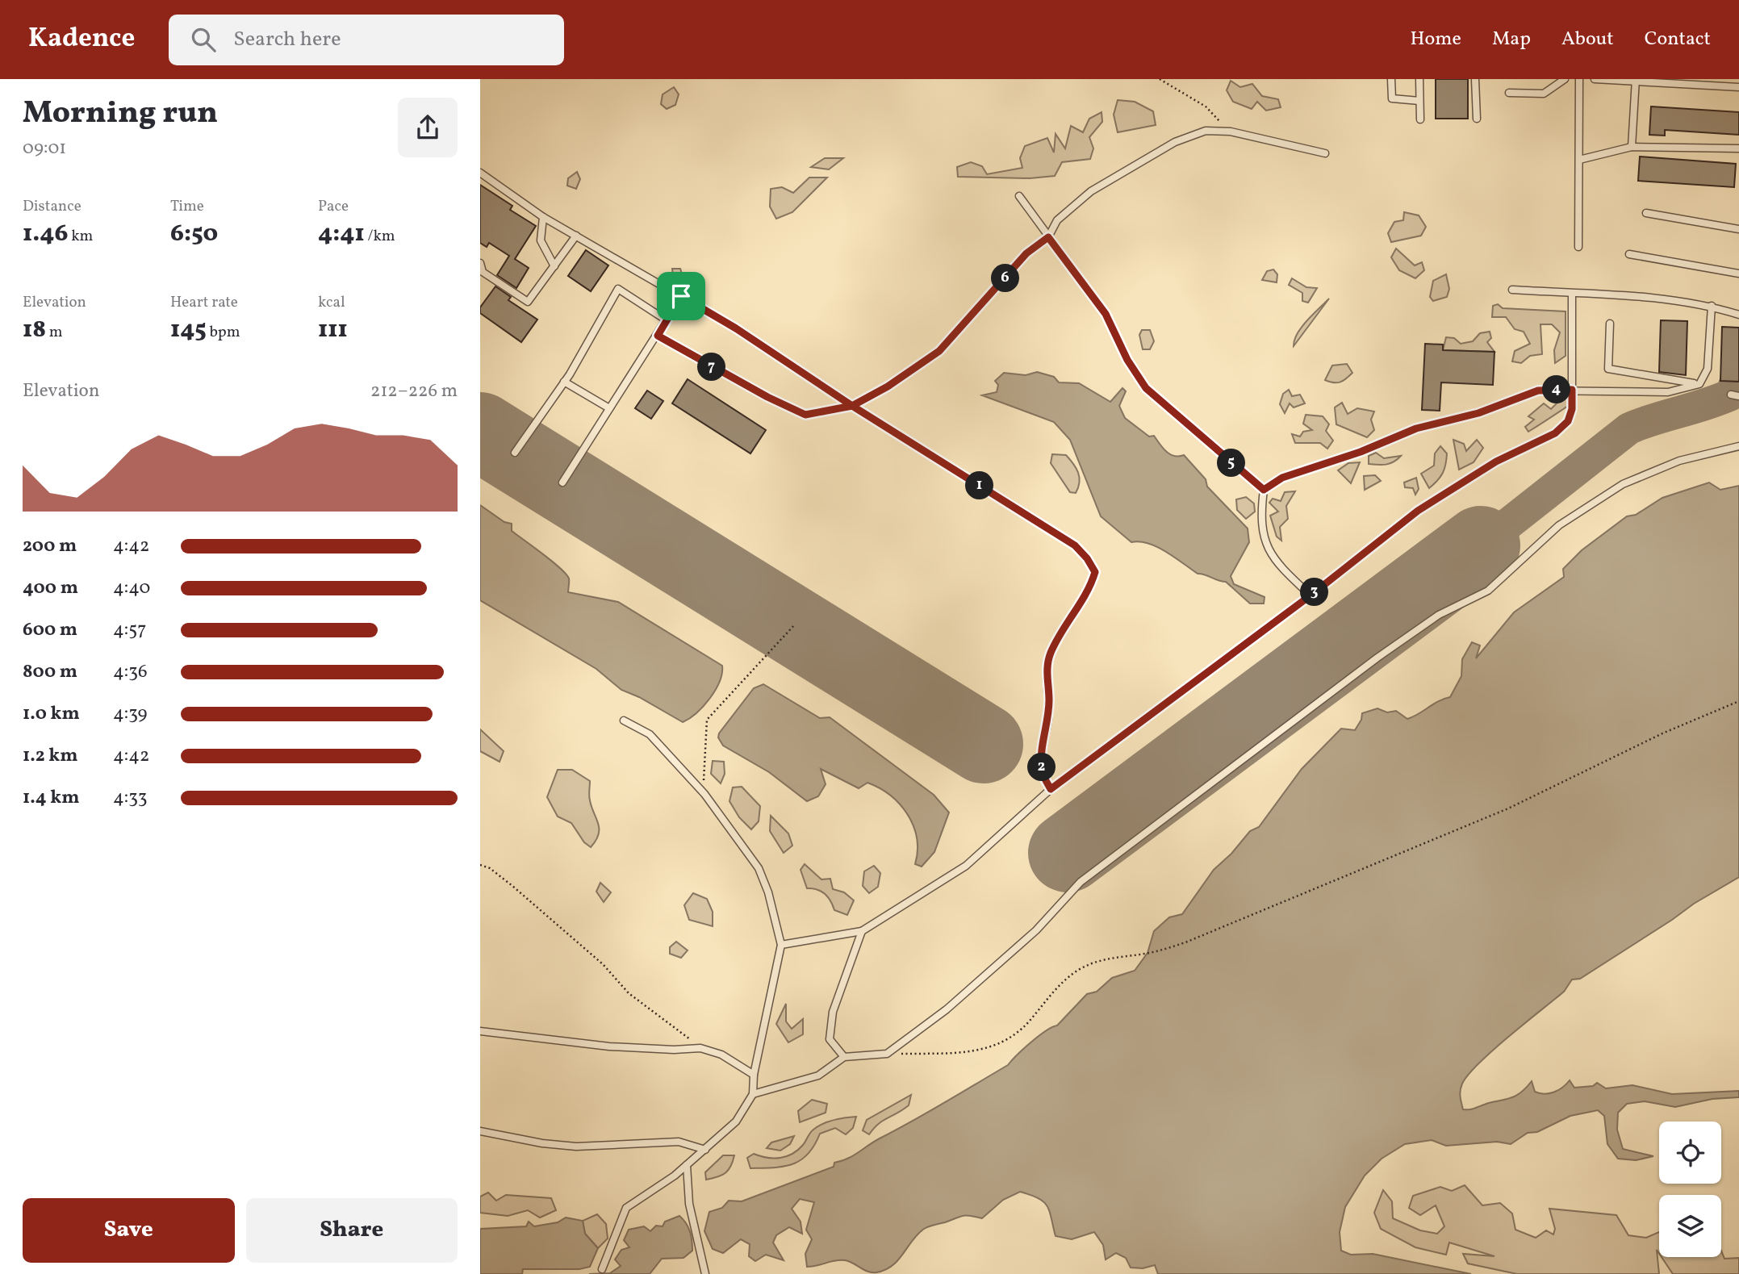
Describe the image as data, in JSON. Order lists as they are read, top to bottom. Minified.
{"page":{"header":"Kadence","search":"Search here","nav":["Home","Map","About","Contact"],"heading":["Morning run","09:01"],"stats":[["Distance","1.46 km"],["Time","6:50"],["Pace","4:41 /km"],["Elevation","18 m"],["Heart rate","145 bpm"],["kcal","111"]],"pins":["6","7","4","5","1","3","2"],"chart":["Elevation","212–226 m"],"list":[{"name":"200 m","note":"4:42"},{"name":"400 m","note":"4:40"},{"name":"600 m","note":"4:57"},{"name":"800 m","note":"4:36"},{"name":"1.0 km","note":"4:39"},{"name":"1.2 km","note":"4:42"},{"name":"1.4 km","note":"4:33"}],"buttons":["Save","Share"]}}
